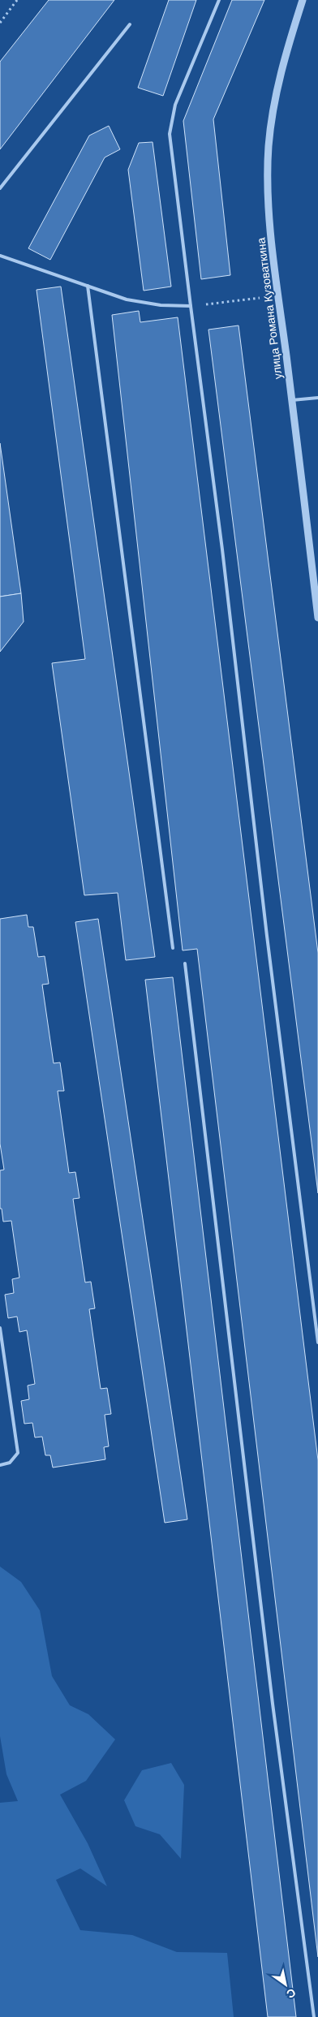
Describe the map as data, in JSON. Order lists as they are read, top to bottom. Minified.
{"streets":{"street":["улица Романа Кузоваткина"]},"north":"bottom right"}
